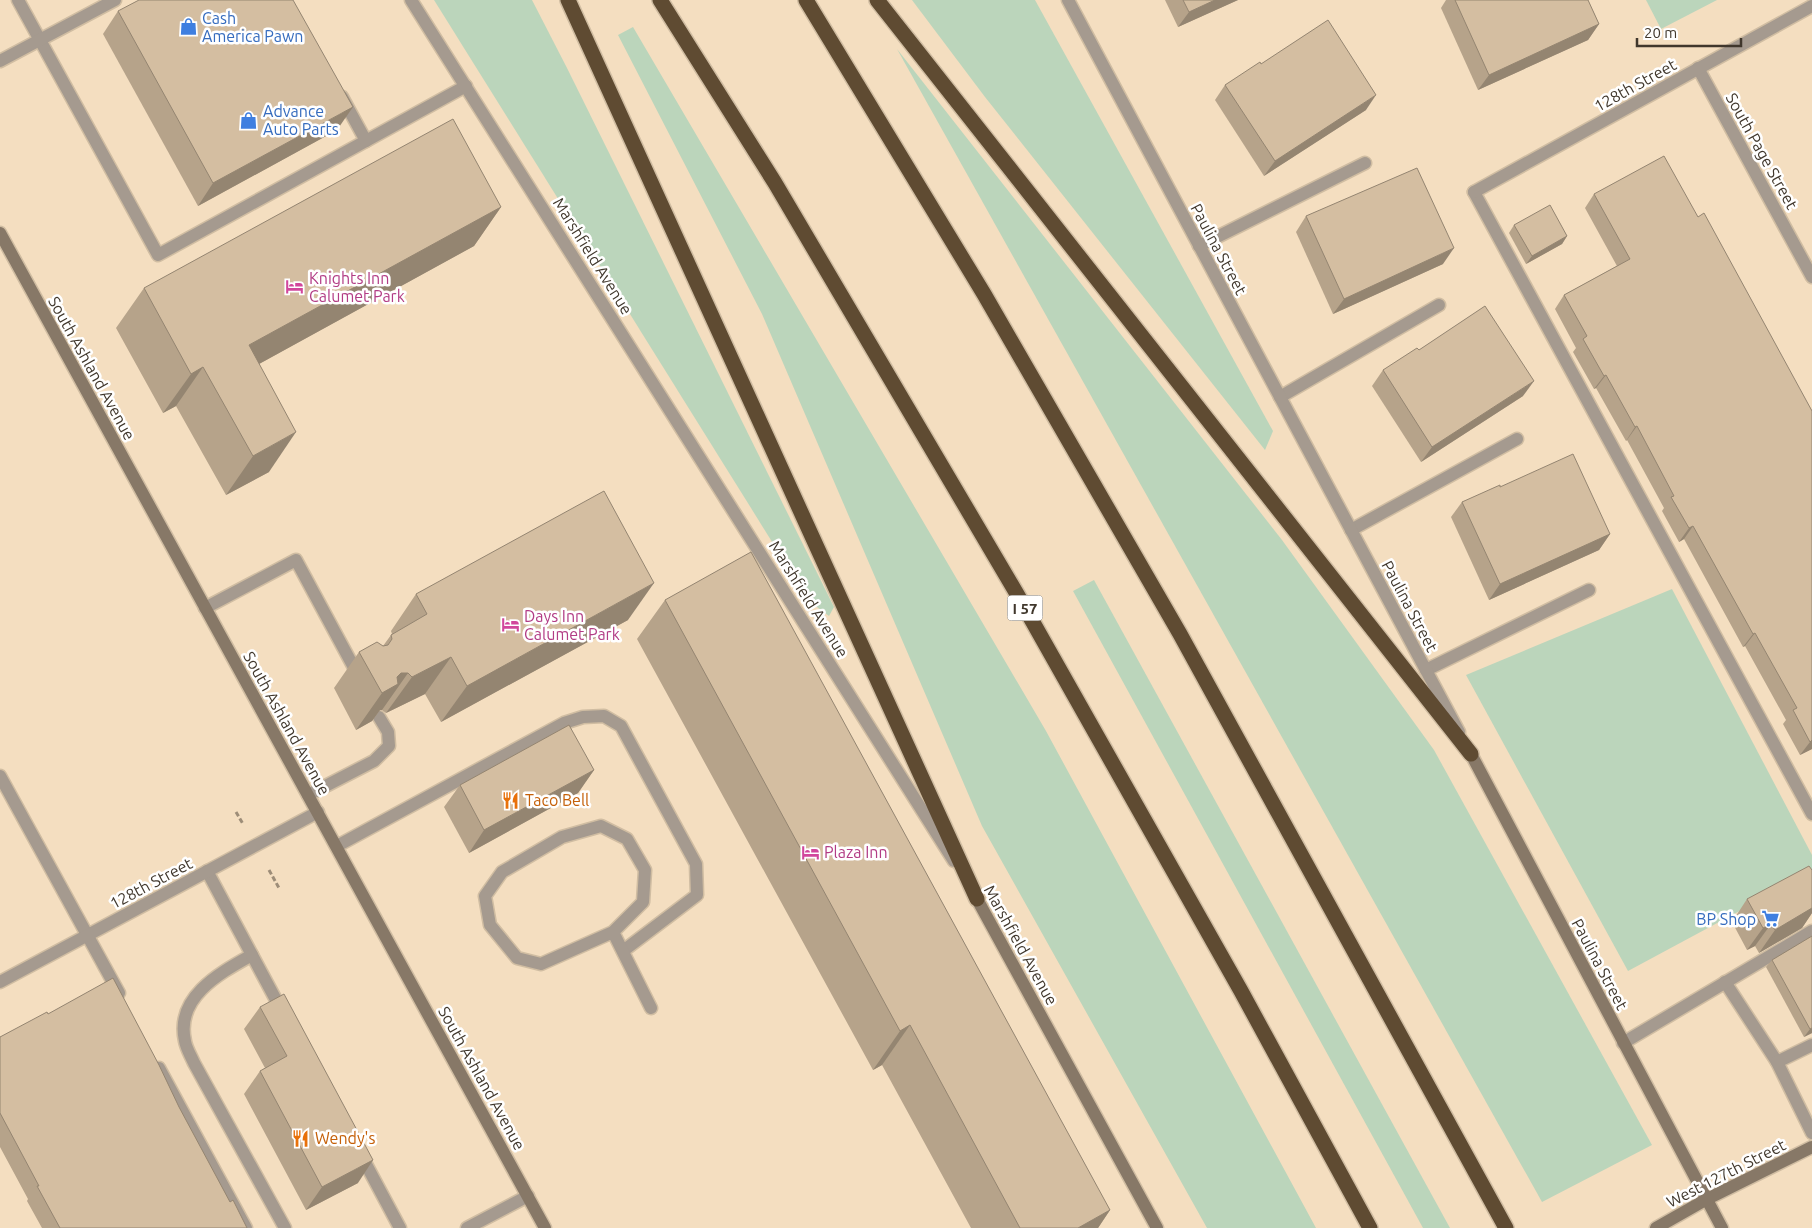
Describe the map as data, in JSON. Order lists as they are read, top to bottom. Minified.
{"streets":{"highway":["I 57"],"main road":["Paulina Street","Marshfield Avenue","South Ashland Avenue","West 127th Street"],"street":["128th Street","South Page Street"]},"crossings":[["128th Street","South Page Street"],["128th Street","South Ashland Avenue"],["Paulina Street","West 127th Street"]],"places":{"shop":["Cash America Pawn","Advance Auto Parts"],"hotel":["Knights Inn Calumet Park","Days Inn Calumet Park","Plaza Inn"],"restaurant":["Taco Bell","Wendy's"],"supermarket":["BP Shop"]},"scale_bar":"20 m"}
